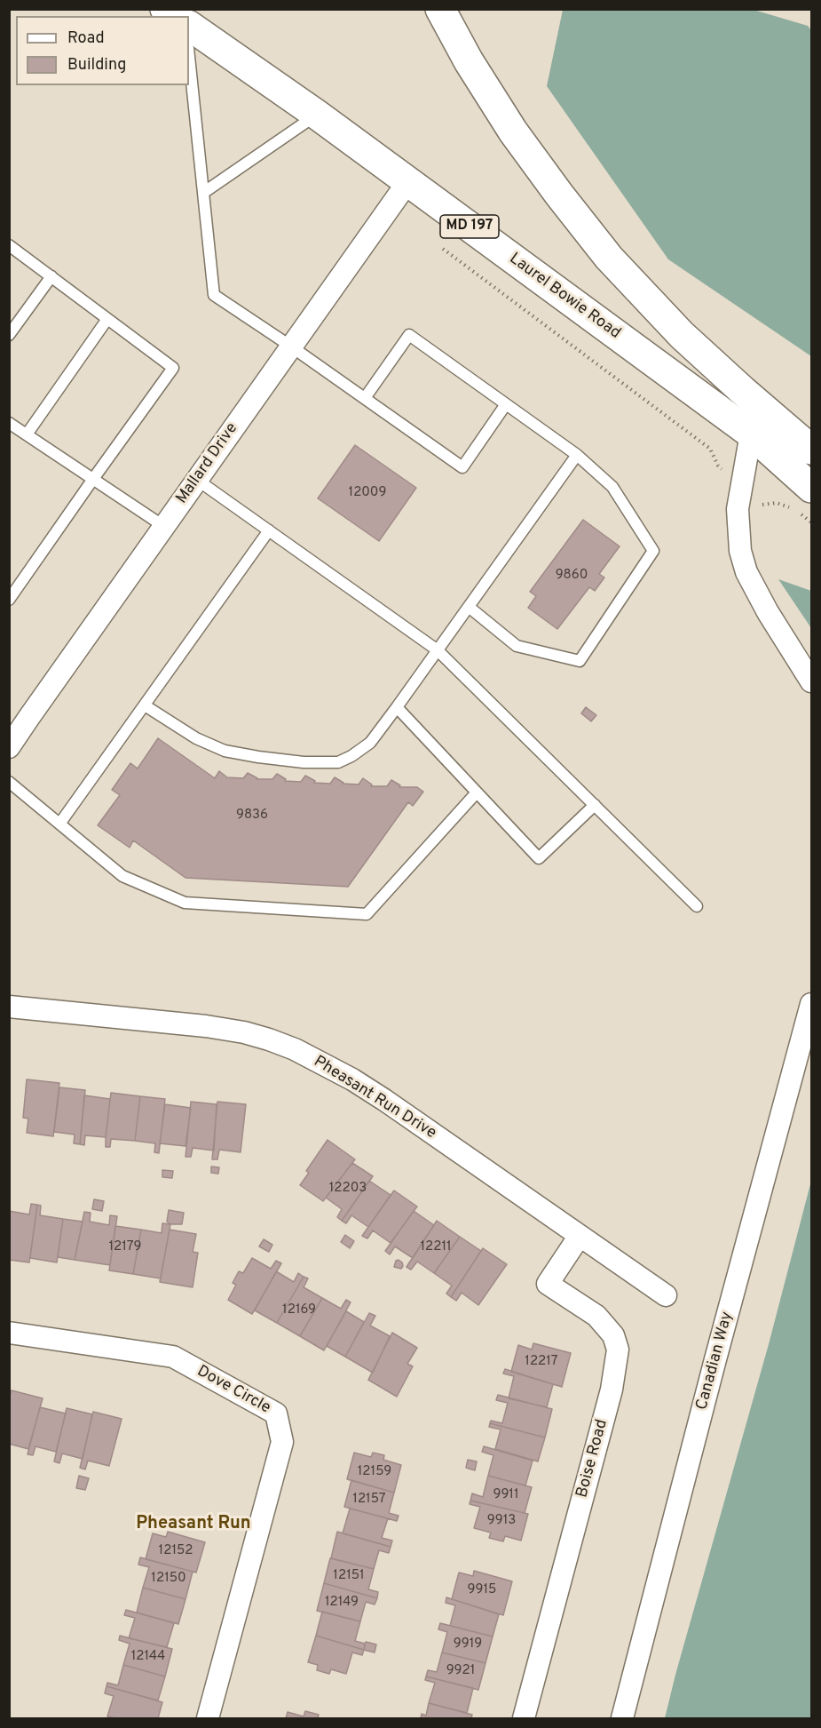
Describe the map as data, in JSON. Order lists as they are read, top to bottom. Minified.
{"streets":{"main road":["MD 197","Laurel Bowie Road"],"street":["Mallard Drive","Pheasant Run Drive","Canadian Way","Dove Circle","Boise Road"]},"crossings":[["Laurel Bowie Road","Mallard Drive"],["Pheasant Run Drive","Boise Road"]],"districts":["Pheasant Run"],"house_numbers":["12009","9860","9836","12203","12179","12211","12169","12217","12159","9911","12157","9913","12152","12151","12150","9915","12149","9919","12144","9921"],"legend":["Road","Building"]}
